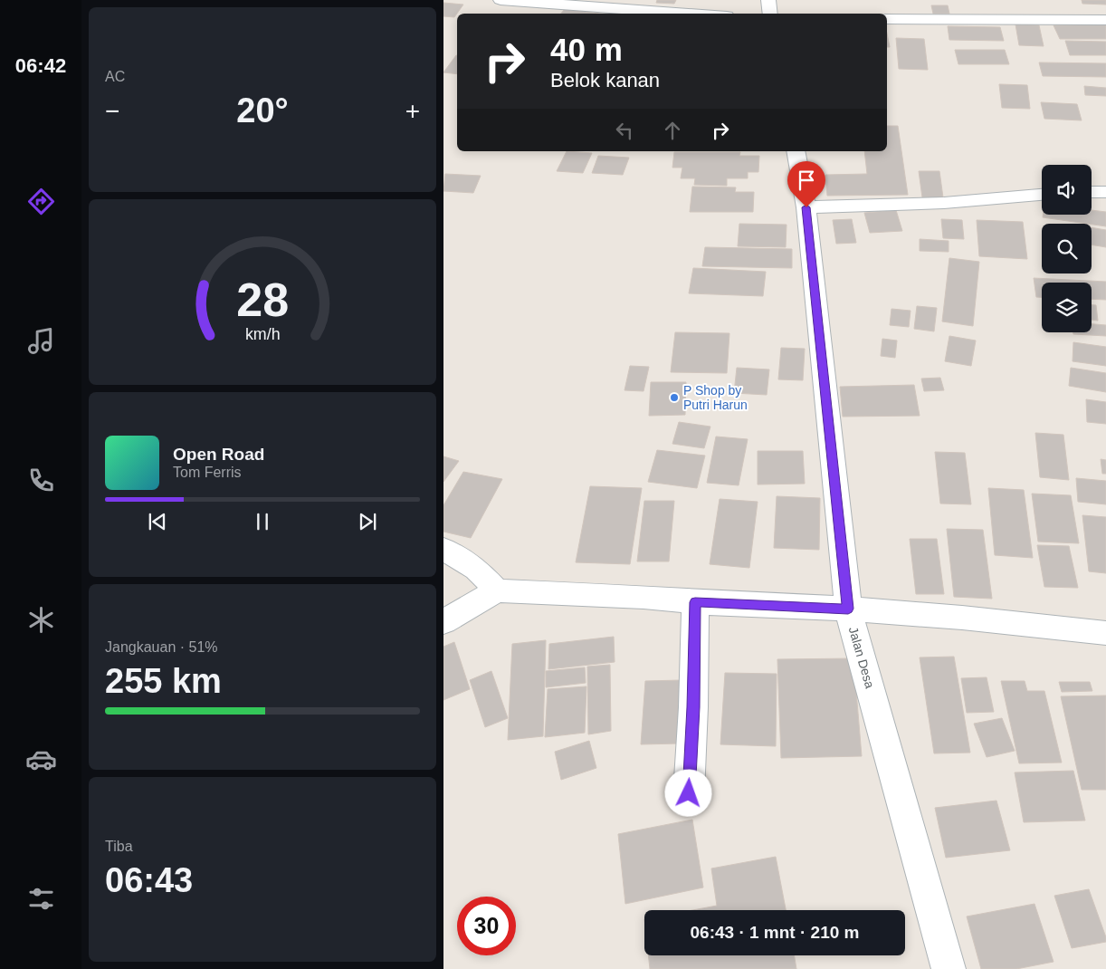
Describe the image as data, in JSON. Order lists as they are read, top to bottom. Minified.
{"streets":{"street":["Jalan Desa"]},"places":["P Shop by Putri Harun"],"page":{"tabs":"06:42","tile":["AC",["Jangkauan · 51%","255 km"],["Tiba","06:43"]],"turn":["40 m","Belok kanan"],"heat":["−","20°","+"],"song":["Open Road","Tom Ferris"],"limit":"30","trip":"06:43 · 1 mnt · 210 m","gauge":["28","km/h"]}}
